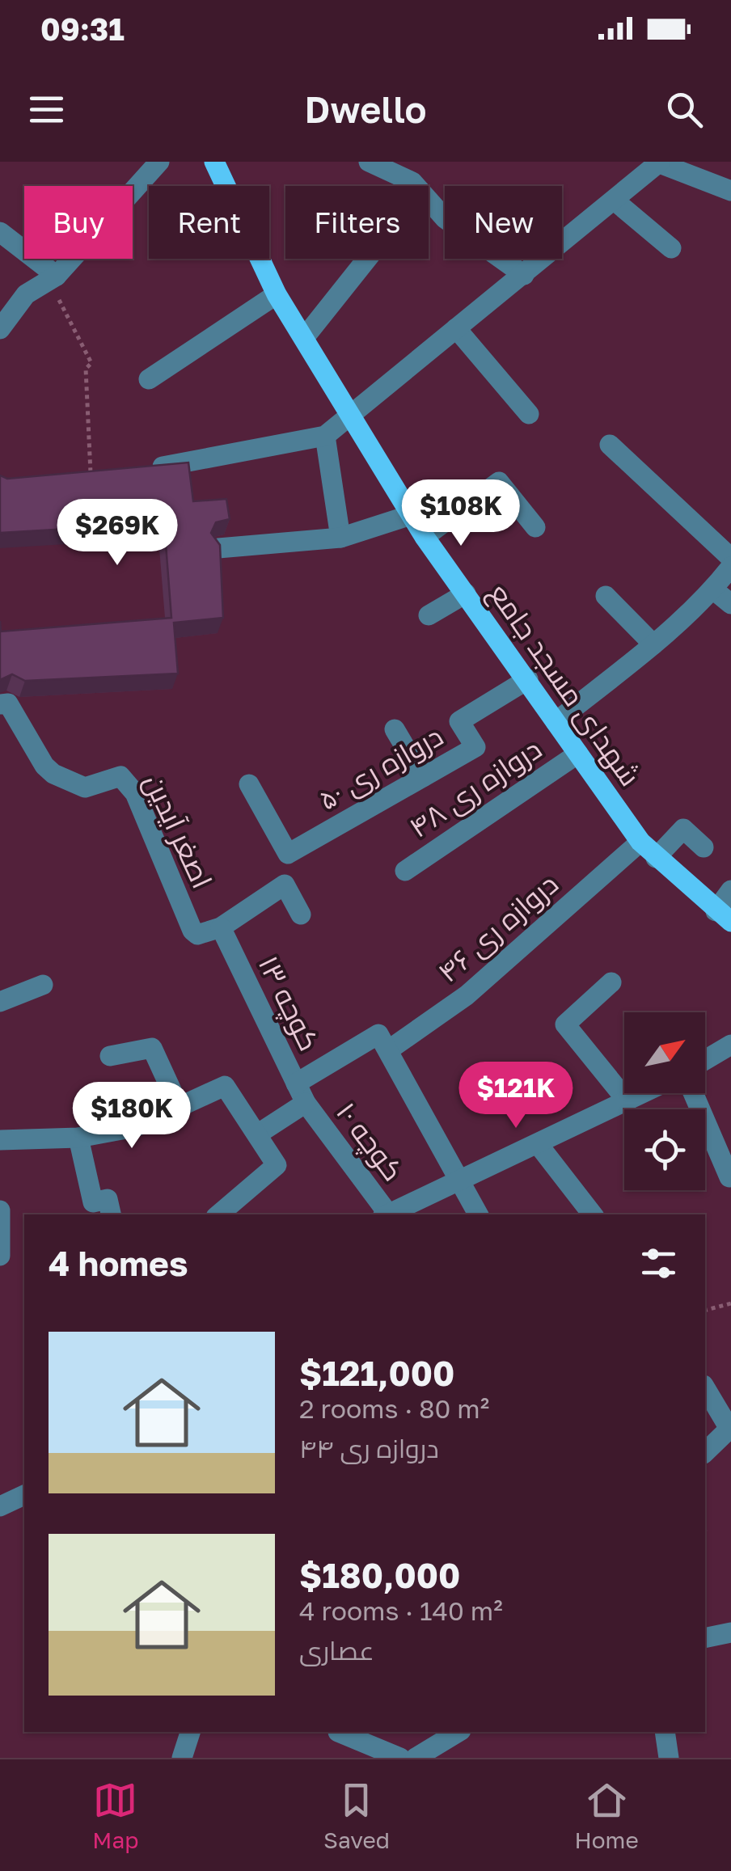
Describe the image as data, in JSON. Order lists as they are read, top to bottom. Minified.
{"streets":{"main road":["شهدای مسجد جامع"],"street":["دروازه ری ۵۰","دروازه ری ۴۸","اصغر آیدین","دروازه ری ۴۶","کوچه ۱۳","کوچه ۱۰"]},"crossings":[["شهدای مسجد جامع","دروازه ری ۵۰"],["شهدای مسجد جامع","دروازه ری ۴۸"],["شهدای مسجد جامع","دروازه ری ۴۶"],["اصغر آیدین","کوچه ۱۳"],["دروازه ری ۴۶","کوچه ۱۳"],["کوچه ۱۳","کوچه ۱۰"]],"north":"top right","page":{"status":"09:31","header":"Dwello","chip":["Buy","Rent","Filters","New"],"price":["$108K","$269K","$121K","$180K"],"heading":"4 homes","list":[{"name":"$121,000","note":"2 rooms · 80 m² · دروازه ری ۴۴"},{"name":"$180,000","note":"4 rooms · 140 m² · عصاری"}],"tabs":["Map","Saved","Home"]}}
